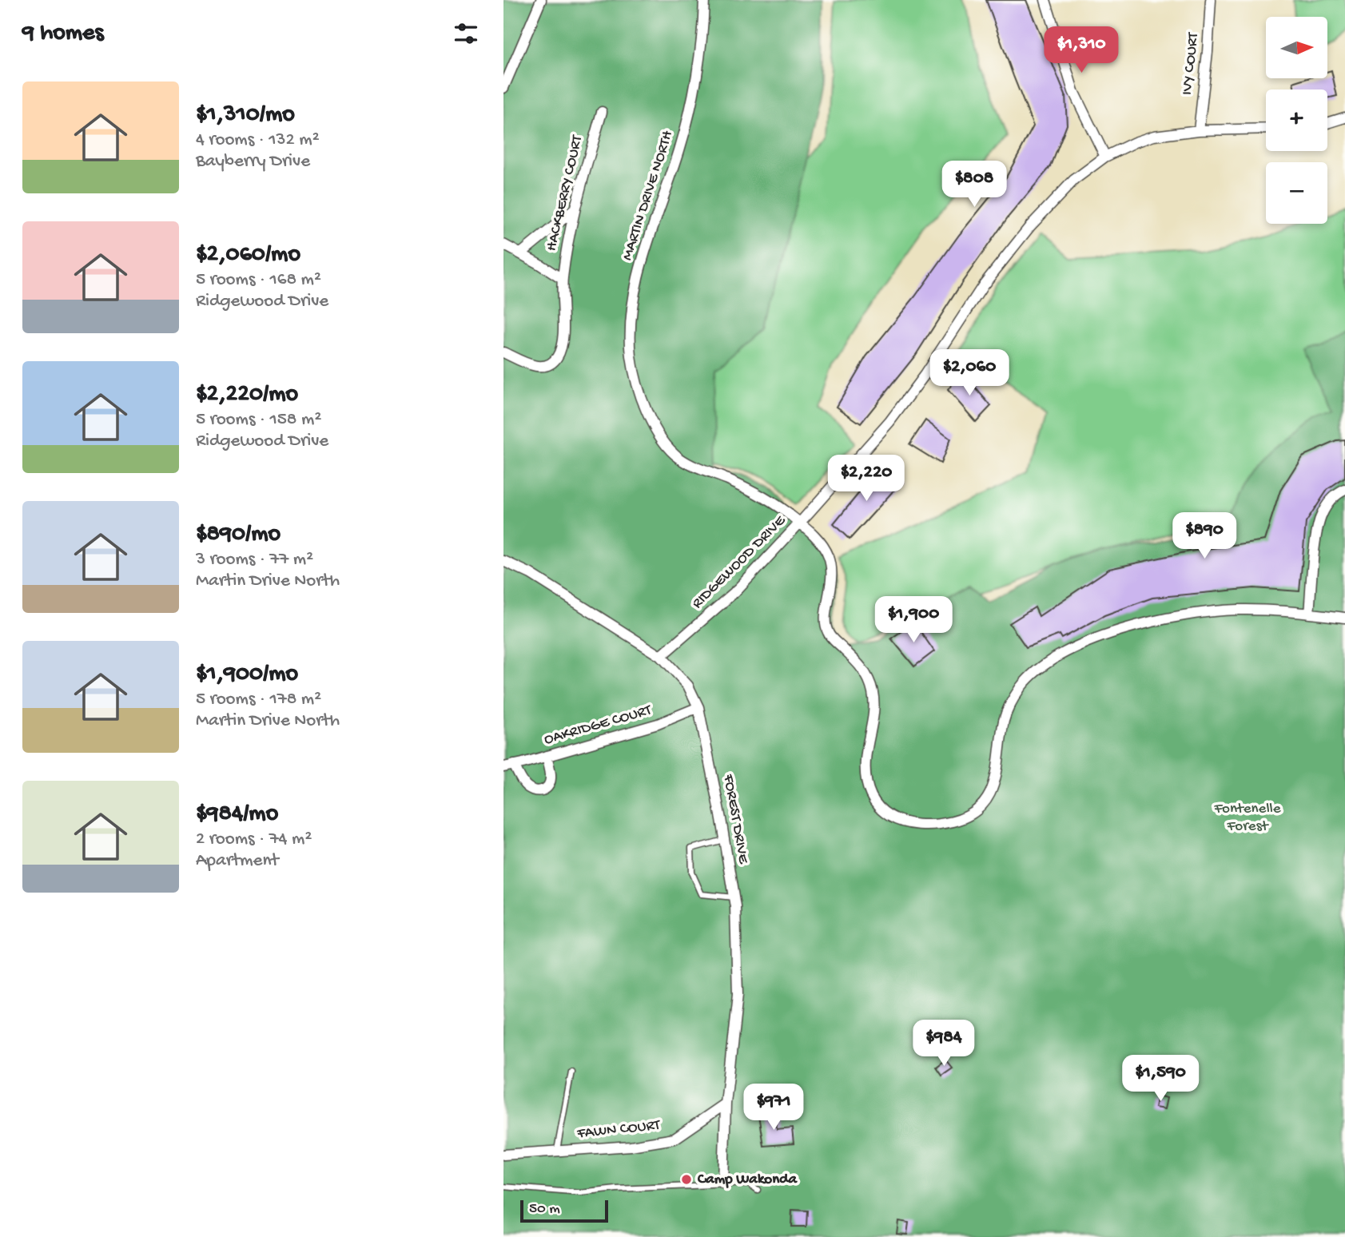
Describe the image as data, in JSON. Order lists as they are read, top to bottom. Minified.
{"streets":{"street":["IVY COURT","HACKBERRY COURT","MARTIN DRIVE NORTH","RIDGEWOOD DRIVE","OAKRIDGE COURT","FOREST DRIVE","FAWN COURT"]},"crossings":[["IVY COURT","RIDGEWOOD DRIVE"],["MARTIN DRIVE NORTH","RIDGEWOOD DRIVE"],["RIDGEWOOD DRIVE","FOREST DRIVE"],["OAKRIDGE COURT","FOREST DRIVE"],["FOREST DRIVE","FAWN COURT"]],"parks":["Fontenelle Forest"],"places":["Camp Wakonda"],"scale_bar":"50 m","north":"right","page":{"heading":"9 homes","map_buttons":["+","−"],"price":["$1,310","$808","$2,060","$2,220","$890","$1,900","$984","$1,590","$971"],"list":[{"name":"$1,310/mo","note":"4 rooms · 132 m² · Bayberry Drive"},{"name":"$2,060/mo","note":"5 rooms · 168 m² · Ridgewood Drive"},{"name":"$2,220/mo","note":"5 rooms · 158 m² · Ridgewood Drive"},{"name":"$890/mo","note":"3 rooms · 77 m² · Martin Drive North"},{"name":"$1,900/mo","note":"5 rooms · 178 m² · Martin Drive North"},{"name":"$984/mo","note":"2 rooms · 74 m² · Apartment"}],"scale":"50 m"}}
